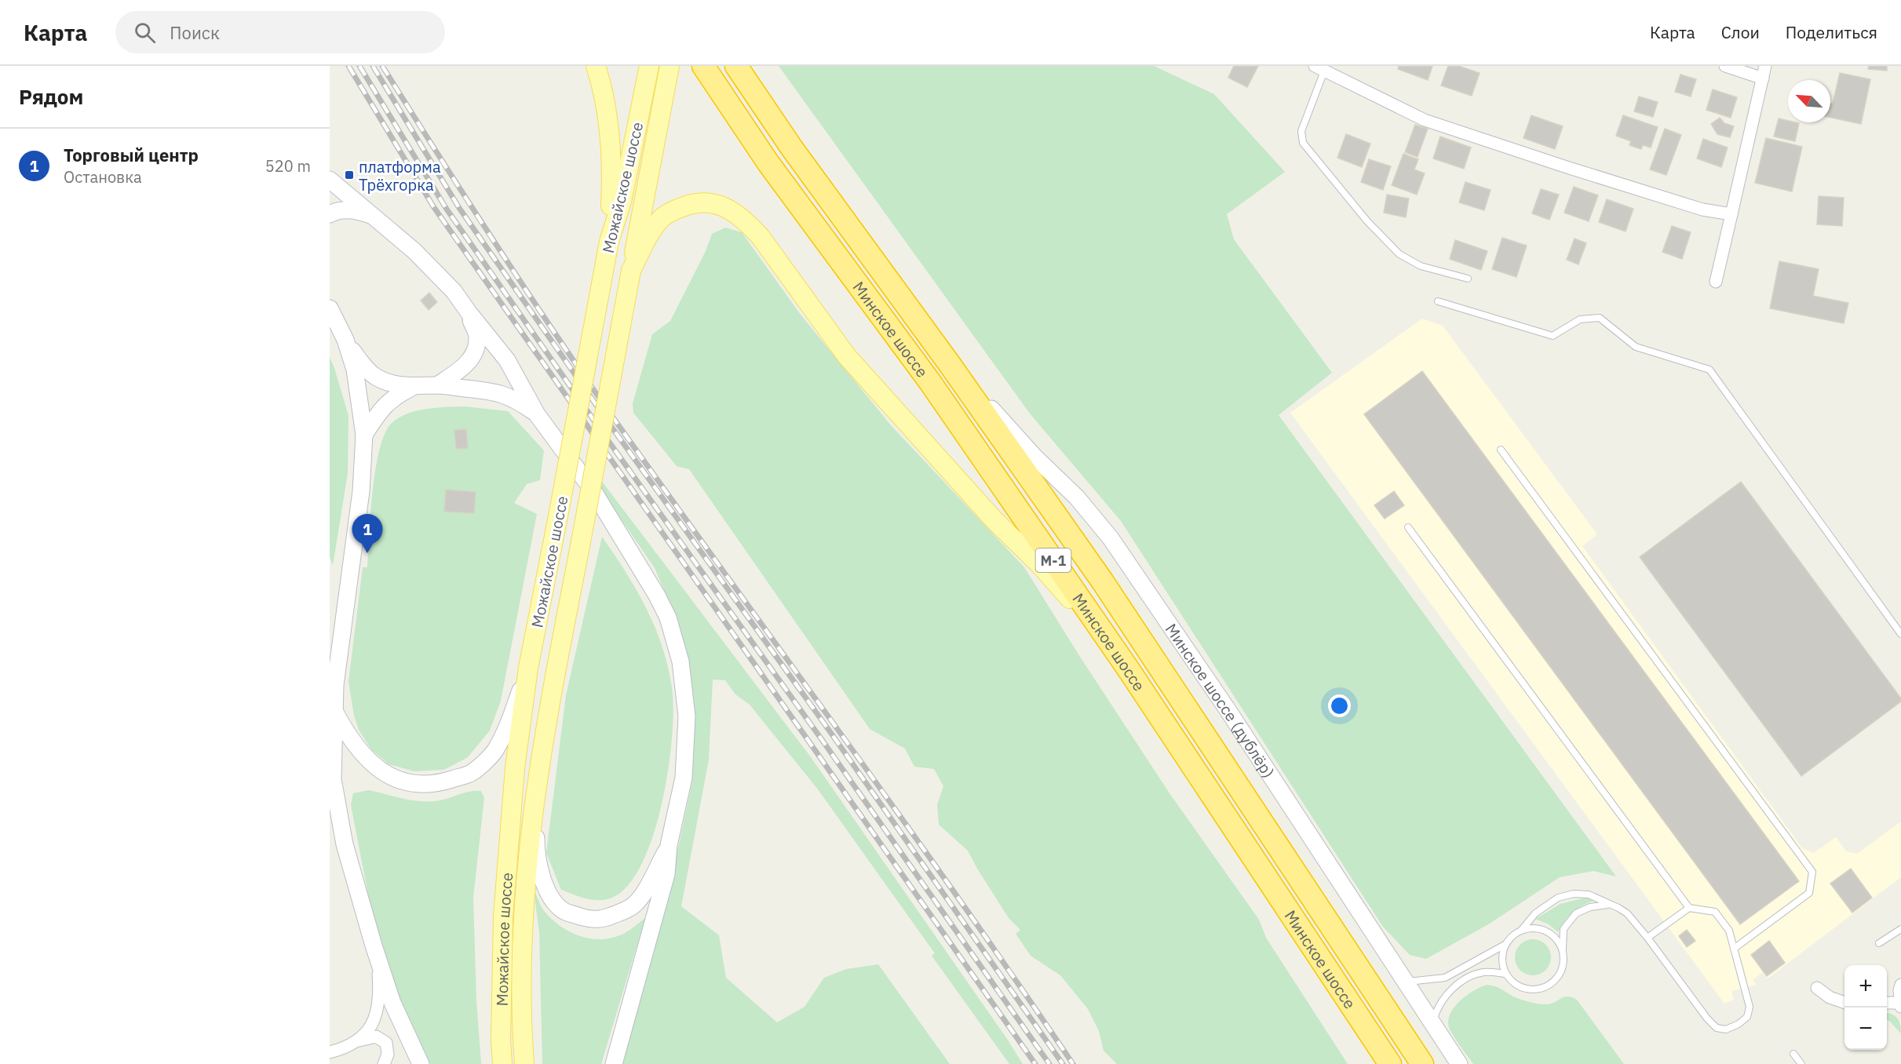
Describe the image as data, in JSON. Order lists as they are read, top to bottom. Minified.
{"streets":{"highway":["Минское шоссе","М-1"],"main road":["Можайское шоссе"],"street":["Минское шоссе (дублёр)"]},"crossings":[["Минское шоссе","Минское шоссе (дублёр)"]],"places":{"transit":["платформа Трёхгорка"]},"north":"top left","page":{"header":"Карта","search":"Поиск","nav":["Карта","Слои","Поделиться"],"heading":"Рядом","list":[{"mark":"1","name":"Торговый центр","note":"Остановка","value":"520 m"}],"pins":"1","map_buttons":["+","−"]}}
